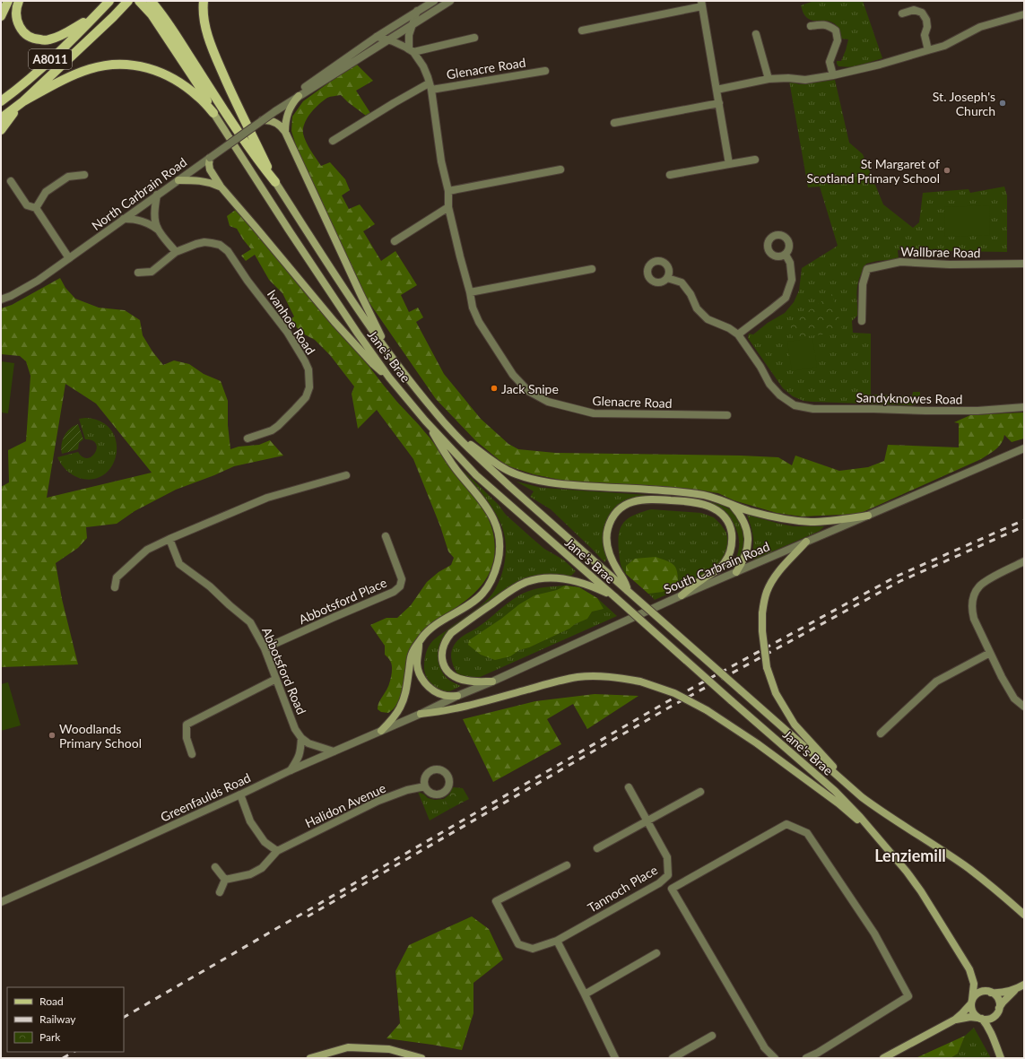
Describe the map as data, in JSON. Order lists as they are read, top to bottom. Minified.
{"streets":{"main road":["A8011","Jane's Brae"],"street":["Glenacre Road","North Carbrain Road","Wallbrae Road","Ivanhoe Road","Sandyknowes Road","South Carbrain Road","Abbotsford Place","Abbotsford Road","Greenfaulds Road","Halidon Avenue","Tannoch Place"]},"crossings":[["South Carbrain Road","Greenfaulds Road"],["Abbotsford Place","Abbotsford Road"]],"districts":["Lenziemill"],"places":["St. Joseph's Church","St Margaret of Scotland Primary School","Jack Snipe","Woodlands Primary School"],"legend":["Road","Railway","Park"]}
